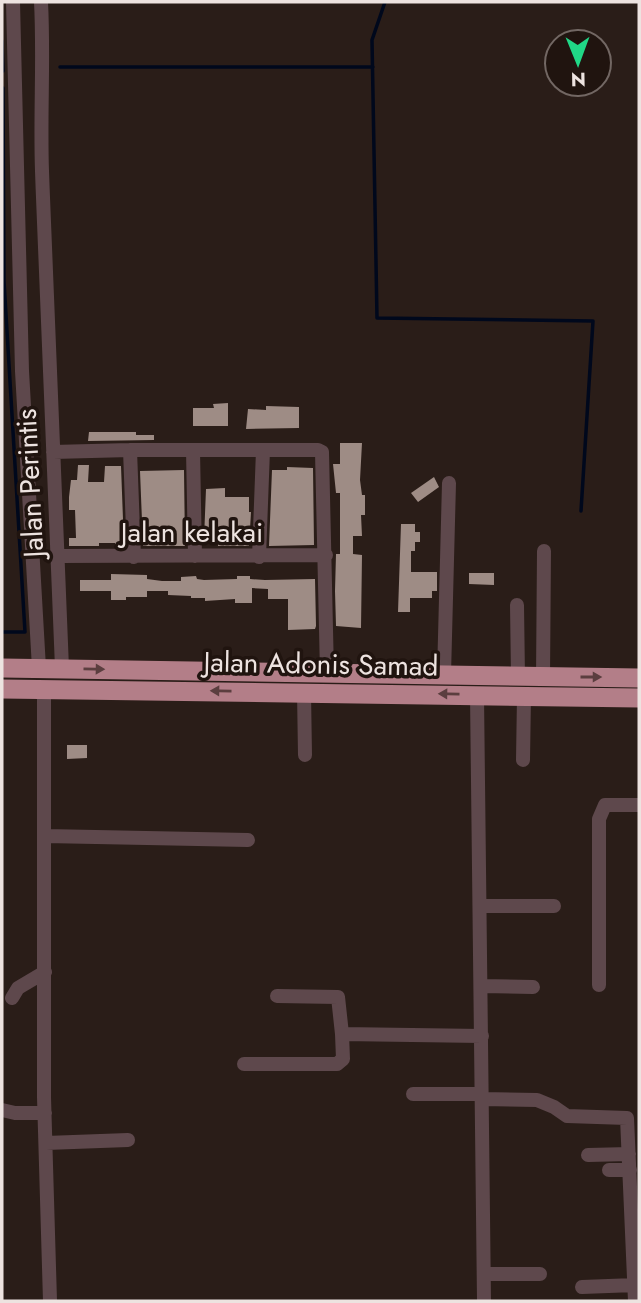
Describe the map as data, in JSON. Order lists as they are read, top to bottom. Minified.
{"streets":{"highway":["Jalan Adonis Samad"],"street":["Jalan Perintis","Jalan kelakai"]},"crossings":[["Jalan Perintis","Jalan kelakai"]],"north":"bottom"}
